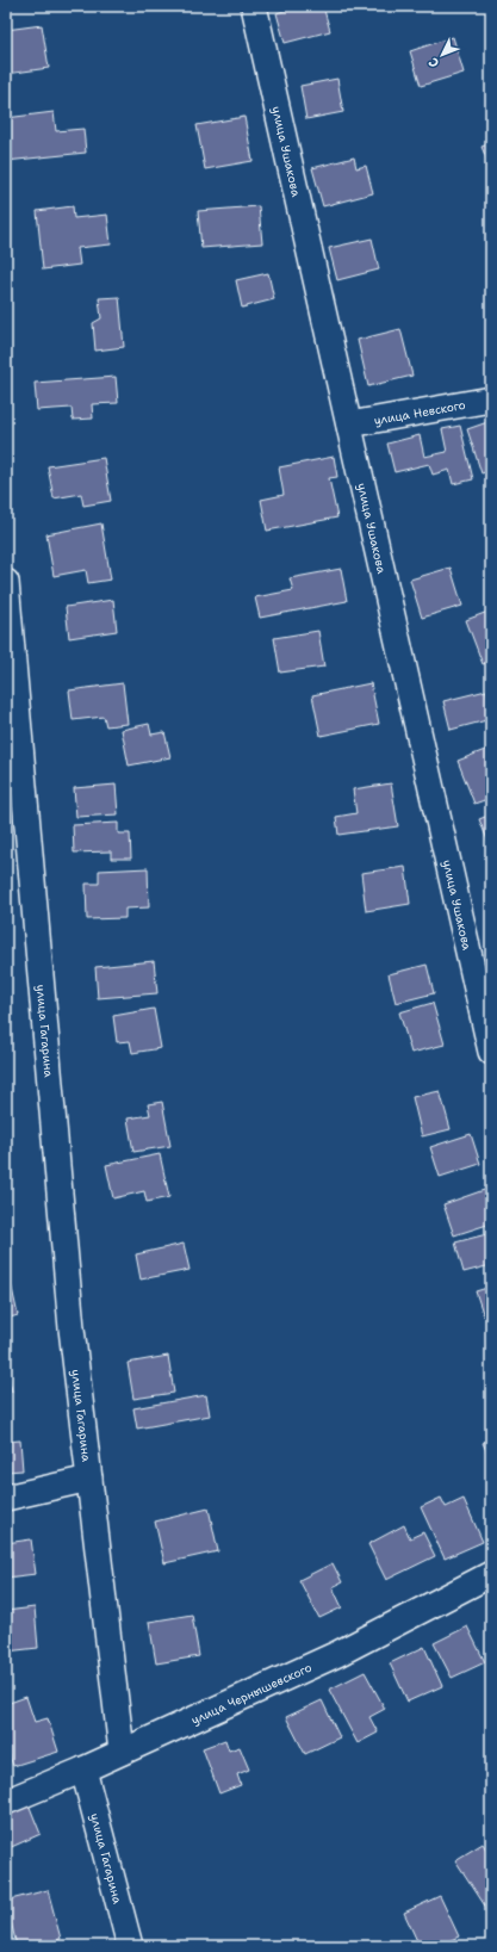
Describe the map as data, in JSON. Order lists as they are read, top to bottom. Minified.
{"streets":{"street":["улица Ушакова","улица Невского","улица Гагарина","улица Чернышевского"]},"crossings":[["улица Ушакова","улица Невского"],["улица Гагарина","улица Чернышевского"]],"north":"bottom left"}
